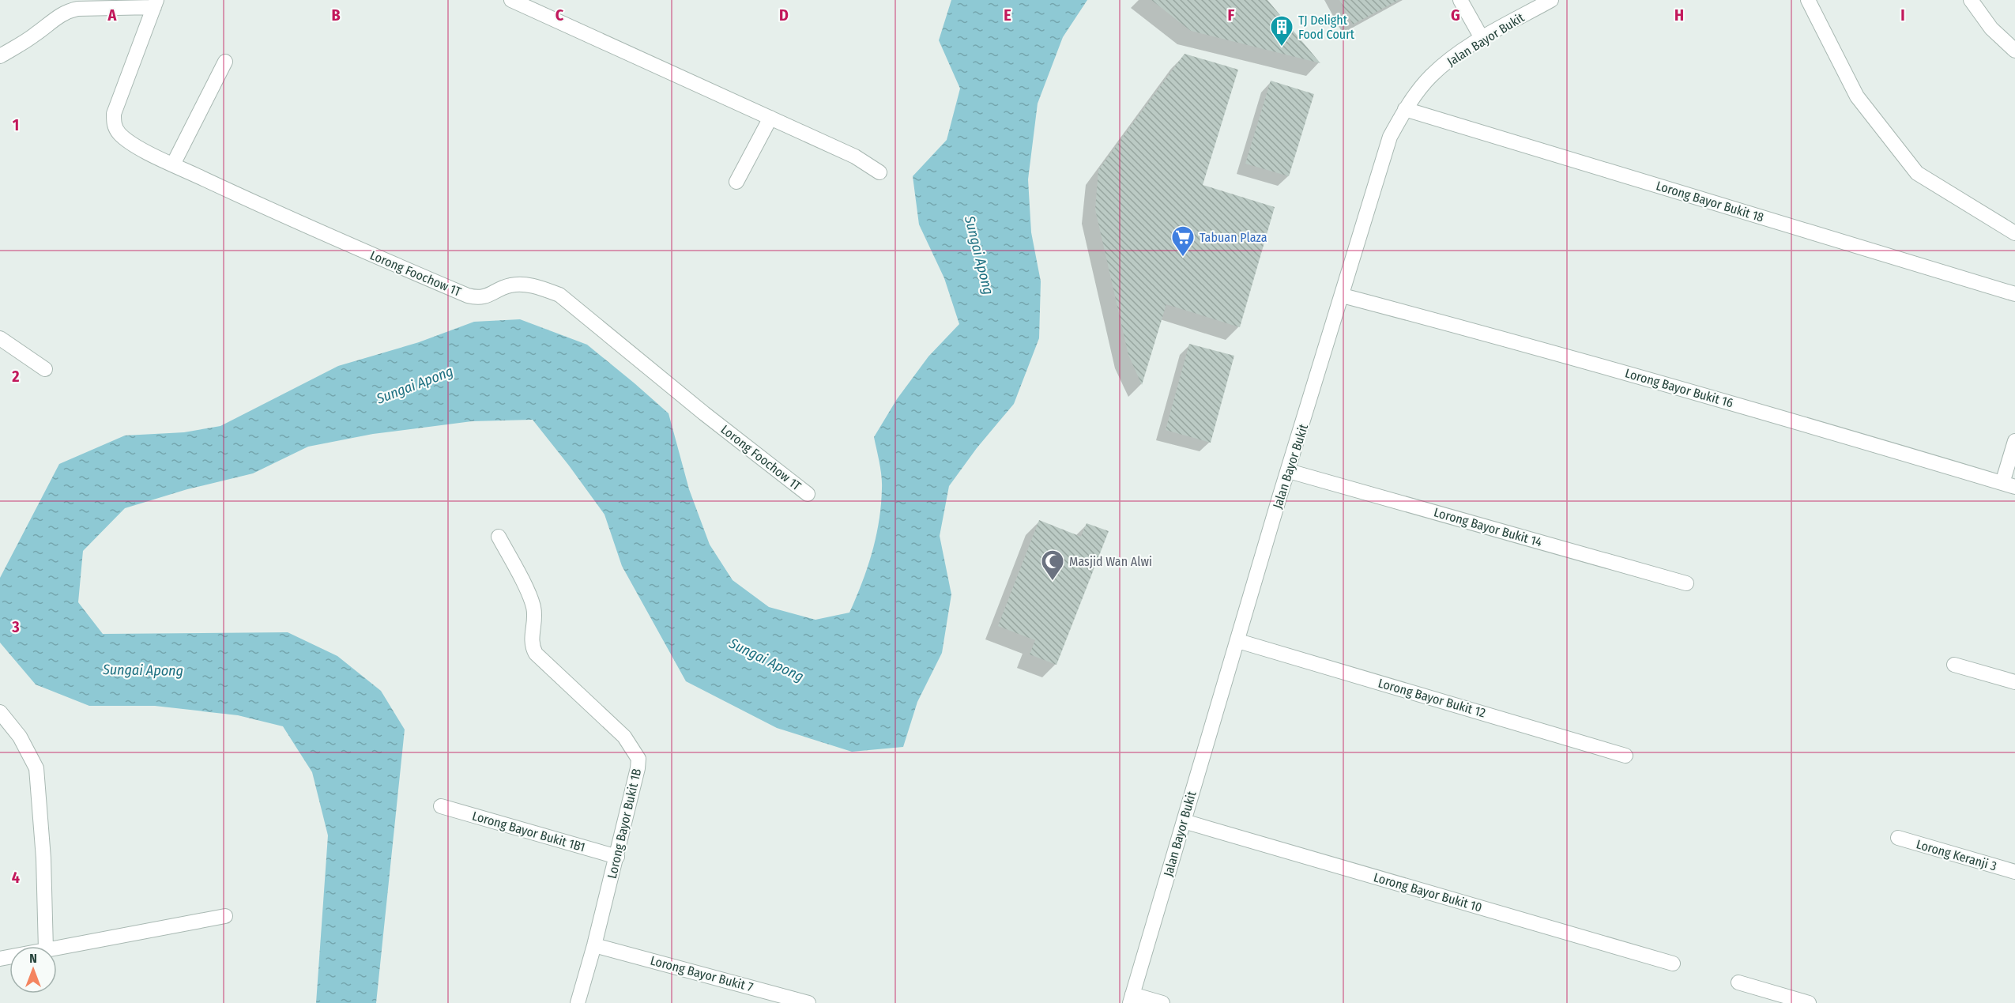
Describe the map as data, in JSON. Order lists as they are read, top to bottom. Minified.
{"streets":{"street":["Jalan Bayor Bukit","Lorong Bayor Bukit 18","Lorong Foochow 1T","Lorong Bayor Bukit 16","Lorong Bayor Bukit 14","Lorong Bayor Bukit 12","Lorong Bayor Bukit 1B","Lorong Bayor Bukit 1B1","Lorong Keranji 3","Lorong Bayor Bukit 10","Lorong Bayor Bukit 7"]},"crossings":[["Jalan Bayor Bukit","Lorong Bayor Bukit 18"],["Jalan Bayor Bukit","Lorong Bayor Bukit 16"],["Jalan Bayor Bukit","Lorong Bayor Bukit 14"],["Jalan Bayor Bukit","Lorong Bayor Bukit 12"],["Jalan Bayor Bukit","Lorong Bayor Bukit 10"],["Lorong Bayor Bukit 1B","Lorong Bayor Bukit 1B1"],["Lorong Bayor Bukit 1B","Lorong Bayor Bukit 7"]],"water":["Sungai Apong"],"places":{"building":["TJ Delight Food Court"],"supermarket":["Tabuan Plaza"],"mosque":["Masjid Wan Alwi"]},"north":"top","grid":{"columns":["A","B","C","D","E","F","G","H","I"],"rows":["1","2","3","4"]}}
